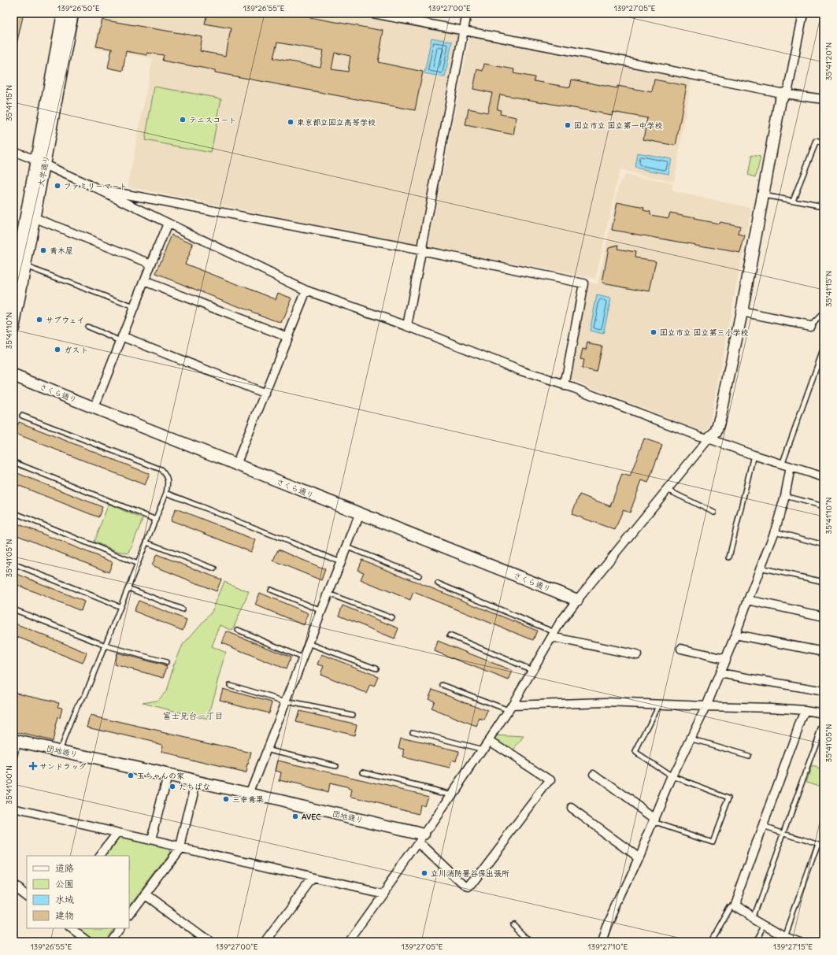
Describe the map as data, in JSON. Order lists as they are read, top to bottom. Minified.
{"streets":{"street":["大学通り","さくら通り","団地通り"]},"districts":["富士見台一丁目"],"places":{"other":["テニスコート","東京都立国立高等学校","国立市立 国立第一中学校","ファミリーマート","青木屋","サブウェイ","国立市立 国立第三小学校","ガスト","玉ちゃんの家","たちばな","三幸青果","AVEC","立川消防署谷保出張所"],"health":["サンドラッグ"]},"legend":["道路","公園","水域","建物"],"coordinates":["139°26'50\"E","139°26'55\"E","139°27'00\"E","139°27'05\"E","35°41'20\"N","35°41'15\"N","35°41'10\"N","35°41'05\"N","35°41'00\"N","139°27'10\"E","139°27'15\"E"]}
